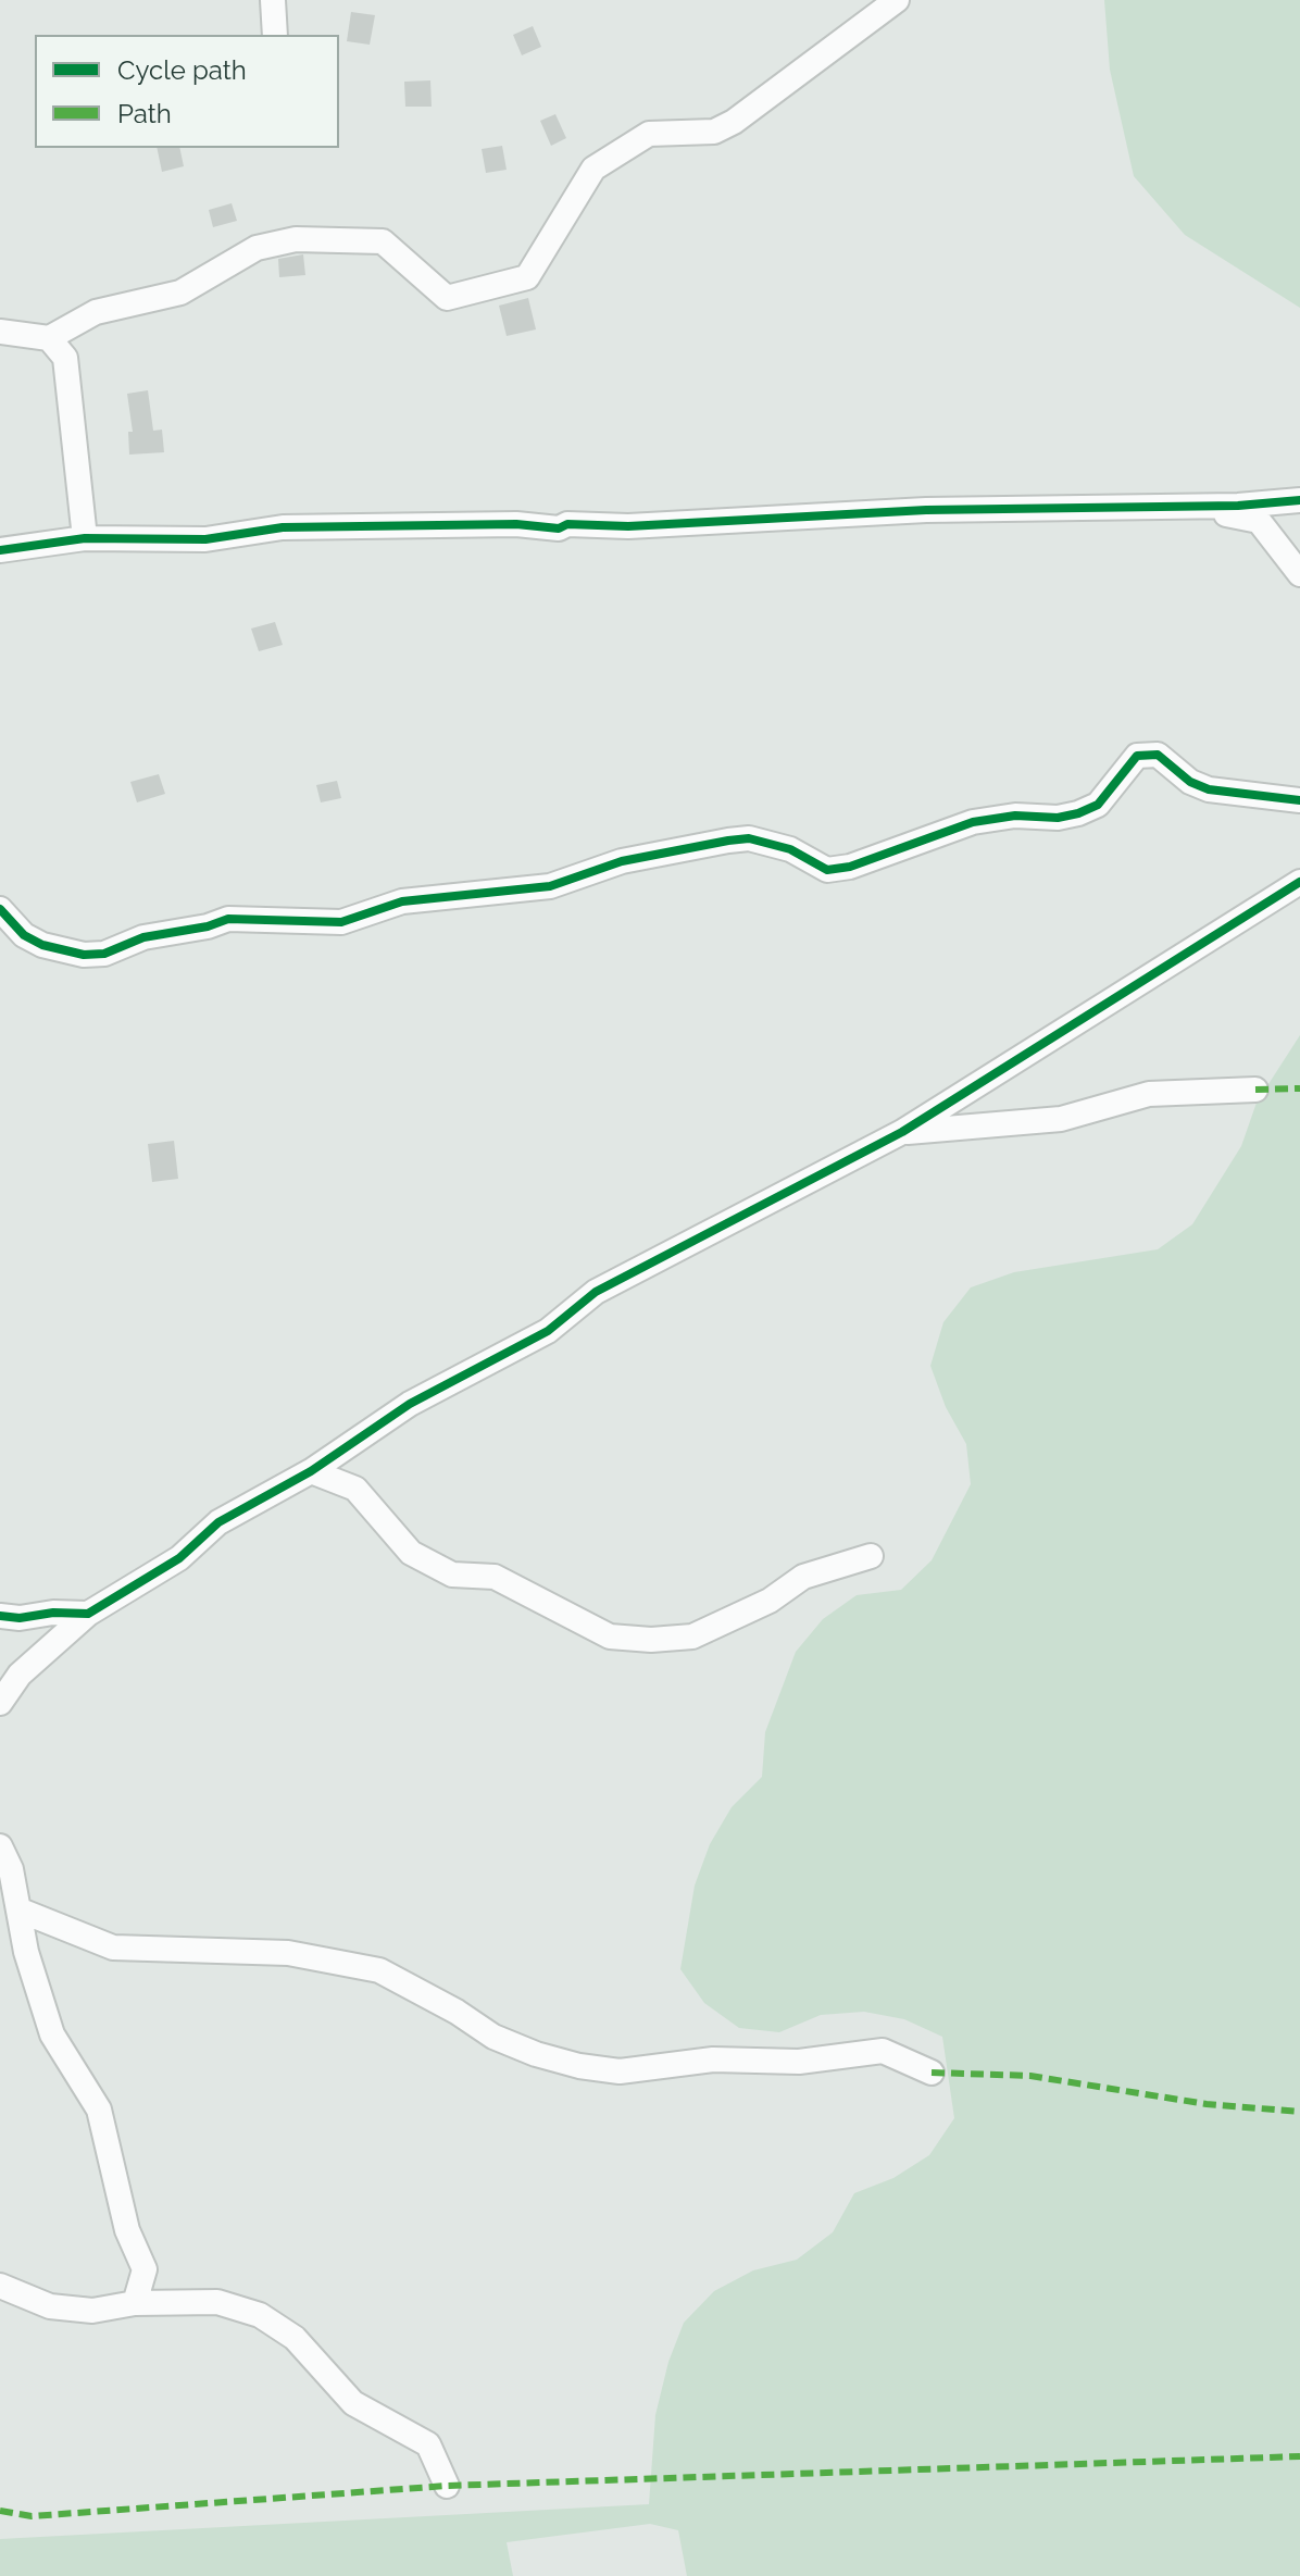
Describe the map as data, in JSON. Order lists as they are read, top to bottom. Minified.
{"legend":["Cycle path","Path"]}
